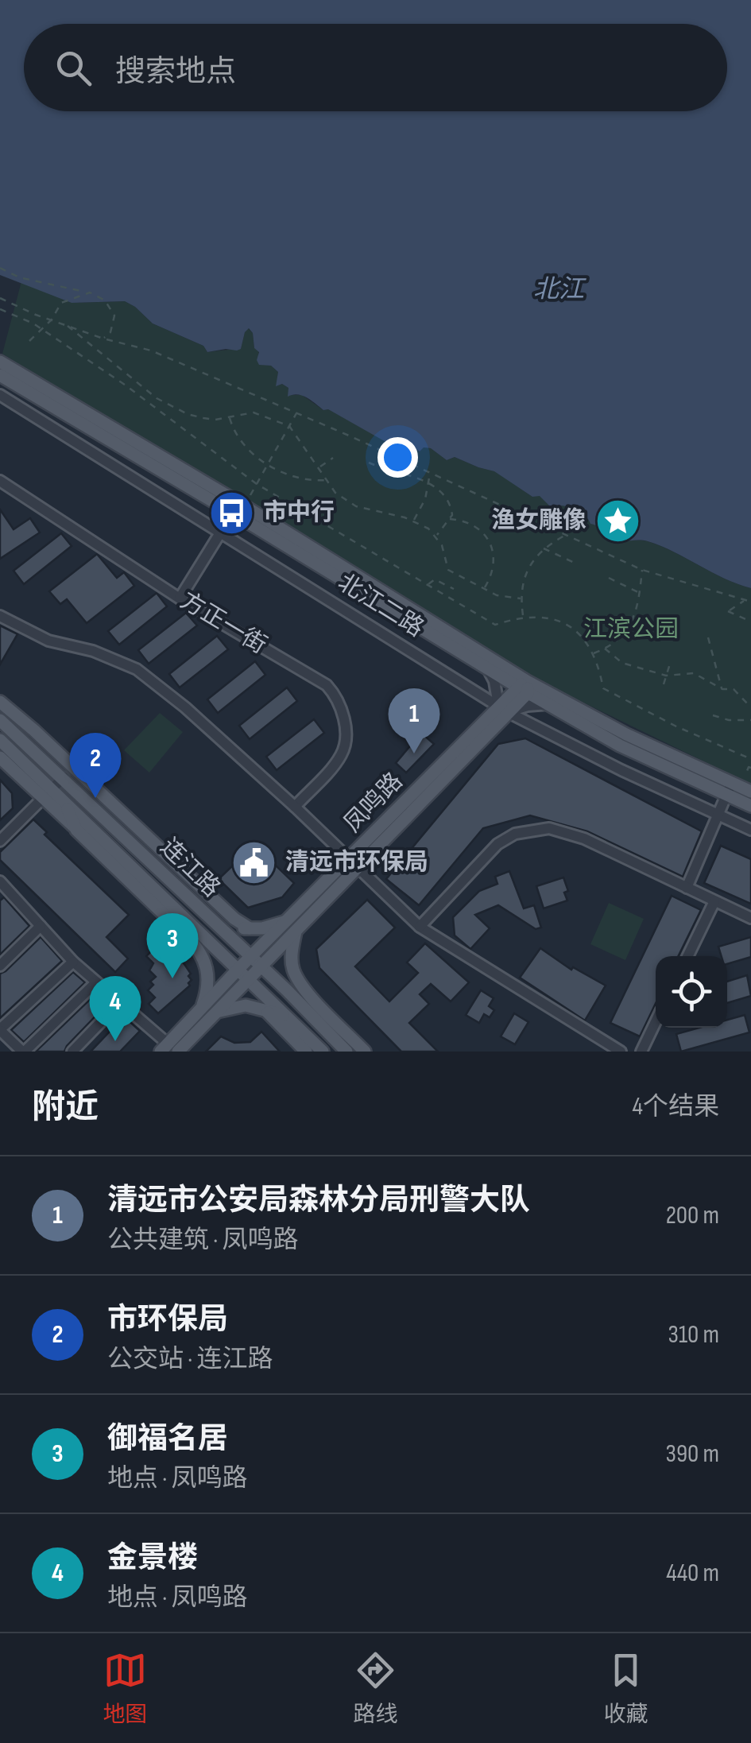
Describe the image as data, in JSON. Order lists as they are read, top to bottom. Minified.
{"streets":{"main road":["北江二路","凤鸣路","连江路"],"street":["方正一街"]},"crossings":[["北江二路","凤鸣路"],["凤鸣路","连江路"]],"water":["北江"],"parks":["江滨公园"],"places":{"bus stop":["市中行"],"place":["渔女雕像"],"public building":["清远市环保局"]},"page":{"search":"搜索地点","pins":["1","2","3","4"],"heading":["附近","4个结果"],"list":[{"mark":"1","name":"清远市公安局森林分局刑警大队","note":"公共建筑 · 凤鸣路","value":"200 m"},{"mark":"2","name":"市环保局","note":"公交站 · 连江路","value":"310 m"},{"mark":"3","name":"御福名居","note":"地点 · 凤鸣路","value":"390 m"},{"mark":"4","name":"金景楼","note":"地点 · 凤鸣路","value":"440 m"}],"nav":["地图","路线","收藏"]}}
